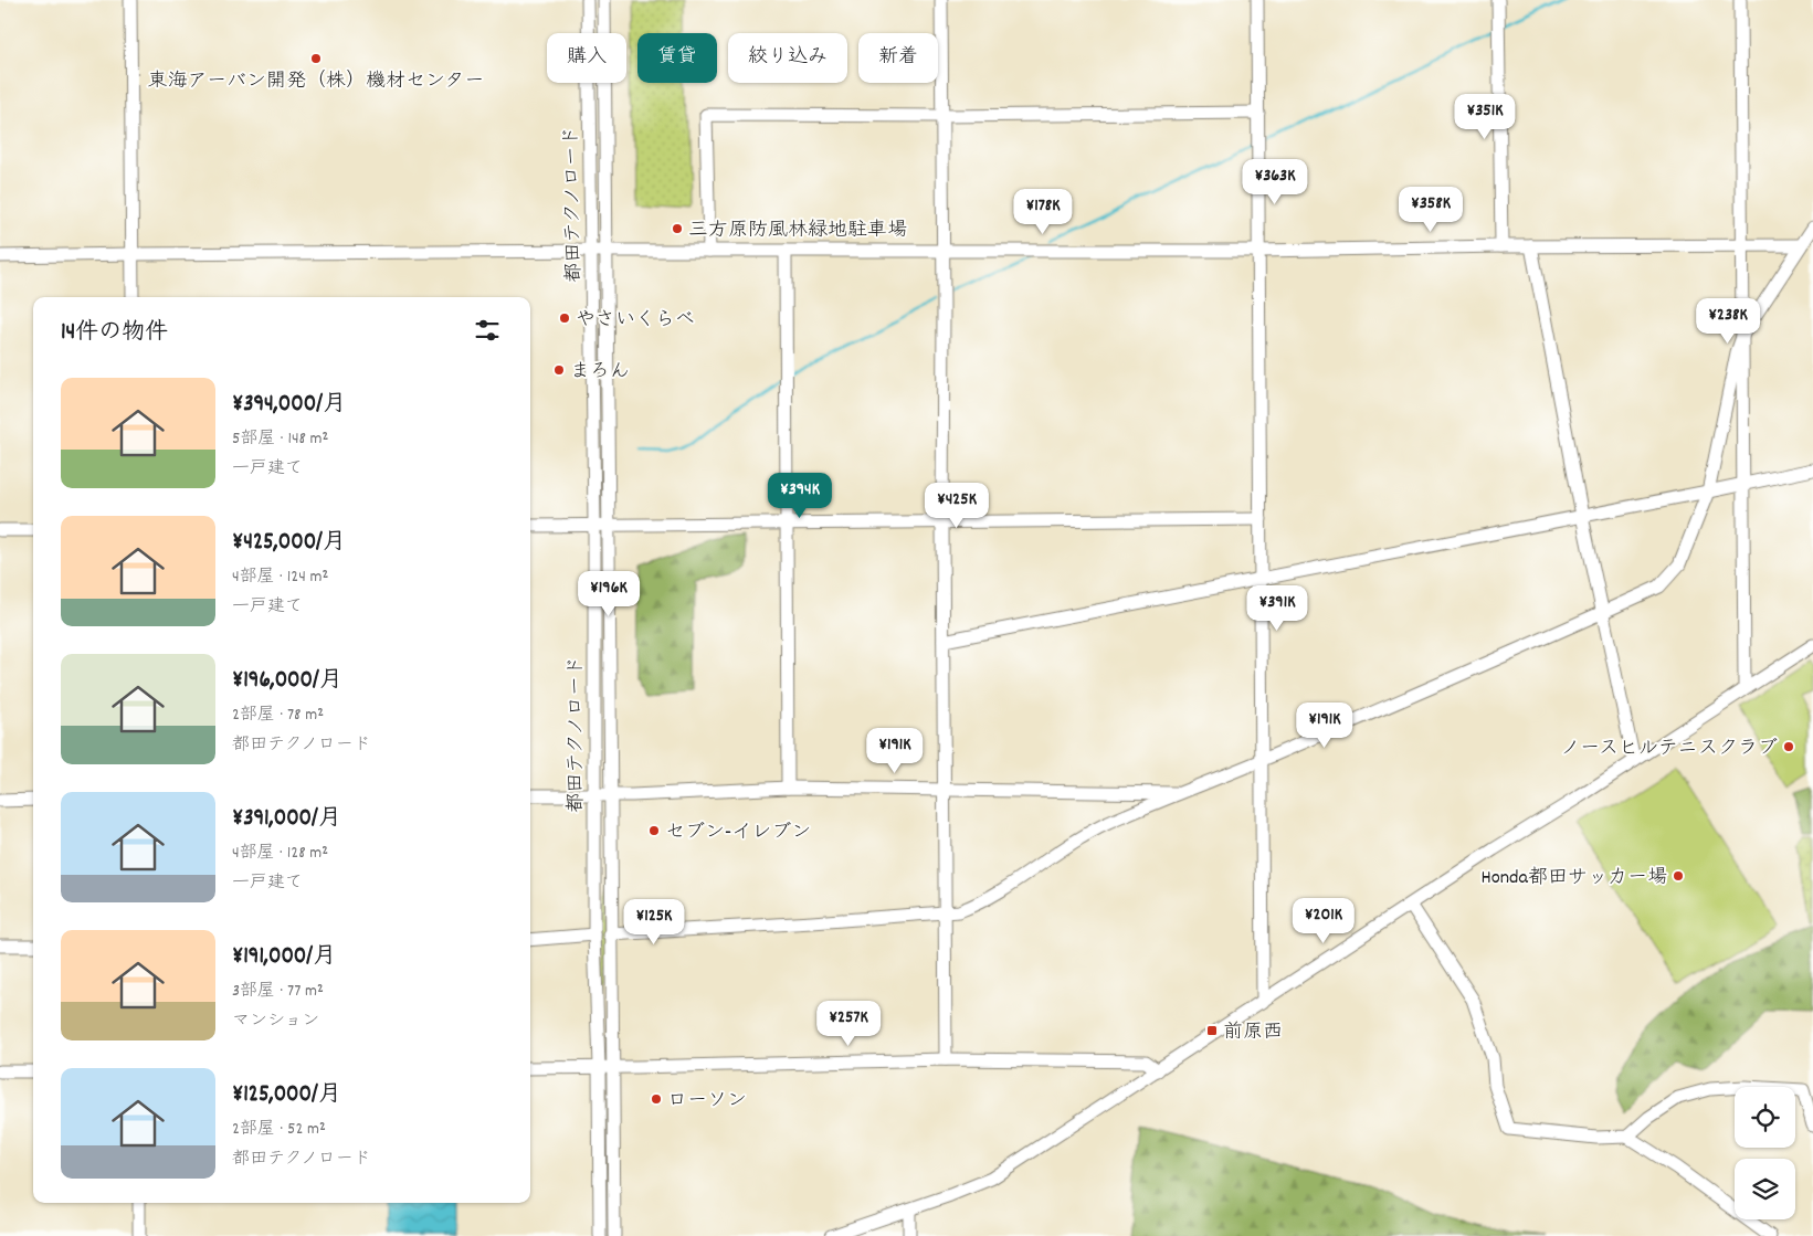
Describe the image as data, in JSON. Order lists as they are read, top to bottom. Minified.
{"streets":{"street":["都田テクノロード"]},"places":{"other":["東海アーバン開発（株）機材センター","三方原防風林緑地駐車場","やさいくらべ","まろん","ノースヒルテニスクラブ","セブン-イレブン","Honda都田サッカー場","ローソン"],"transit":["前原西"]},"page":{"chip":["購入","賃貸","絞り込み","新着"],"price":["¥351K","¥363K","¥358K","¥178K","¥238K","¥394K","¥425K","¥196K","¥391K","¥191K","¥191K","¥201K","¥125K","¥257K"],"heading":"14件の物件","list":[{"name":"¥394,000/月","note":"5部屋 · 148 m² · 一戸建て"},{"name":"¥425,000/月","note":"4部屋 · 124 m² · 一戸建て"},{"name":"¥196,000/月","note":"2部屋 · 78 m² · 都田テクノロード"},{"name":"¥391,000/月","note":"4部屋 · 128 m² · 一戸建て"},{"name":"¥191,000/月","note":"3部屋 · 77 m² · マンション"},{"name":"¥125,000/月","note":"2部屋 · 52 m² · 都田テクノロード"}]}}
